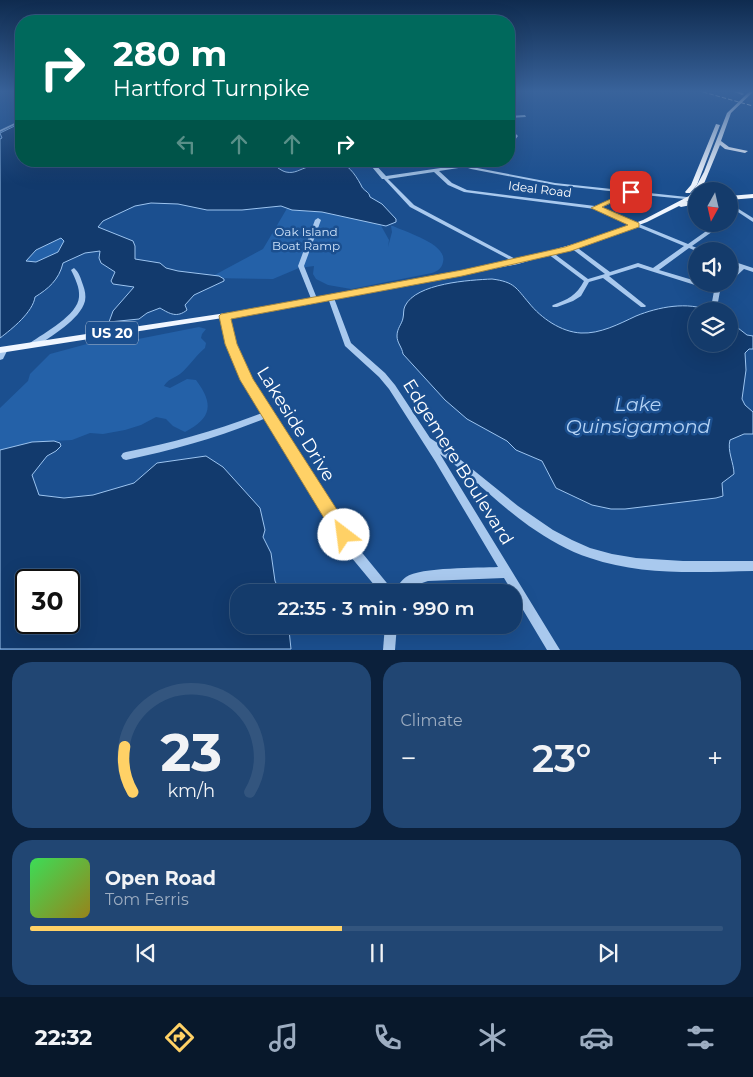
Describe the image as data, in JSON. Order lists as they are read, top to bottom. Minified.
{"streets":{"main road":["US 20"],"street":["Ideal Road","Lakeside Drive","Edgemere Boulevard"]},"crossings":[["Ideal Road","US 20"],["US 20","Lakeside Drive"],["US 20","Edgemere Boulevard"]],"water":["Lake Quinsigamond"],"parks":["Oak Island Boat Ramp"],"north":"bottom","page":{"turn":["280 m","Hartford Turnpike"],"limit":"30","trip":"22:35 · 3 min · 990 m","tile":"Climate","heat":["−","23°","+"],"song":["Open Road","Tom Ferris"],"tabs":"22:32","gauge":["23","km/h"]}}
